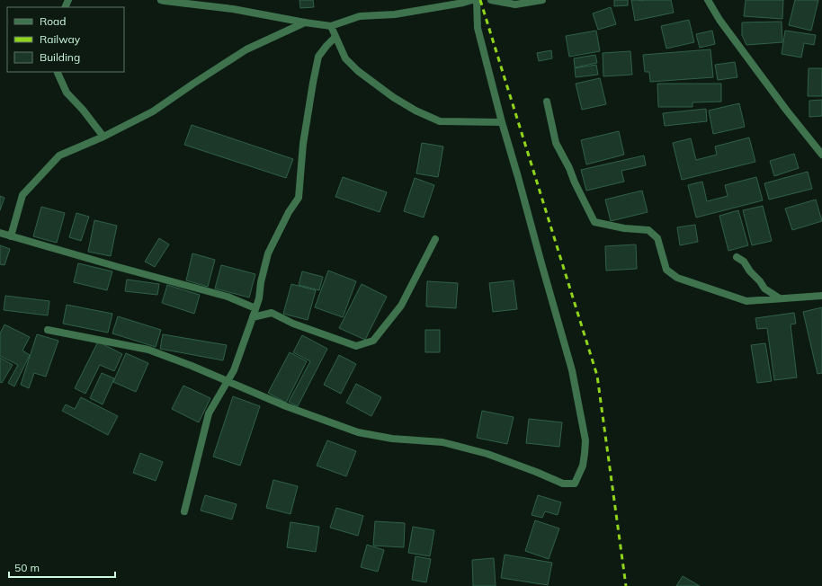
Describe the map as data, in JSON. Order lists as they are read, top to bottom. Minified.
{"legend":["Road","Railway","Building"],"scale_bar":"50 m"}
